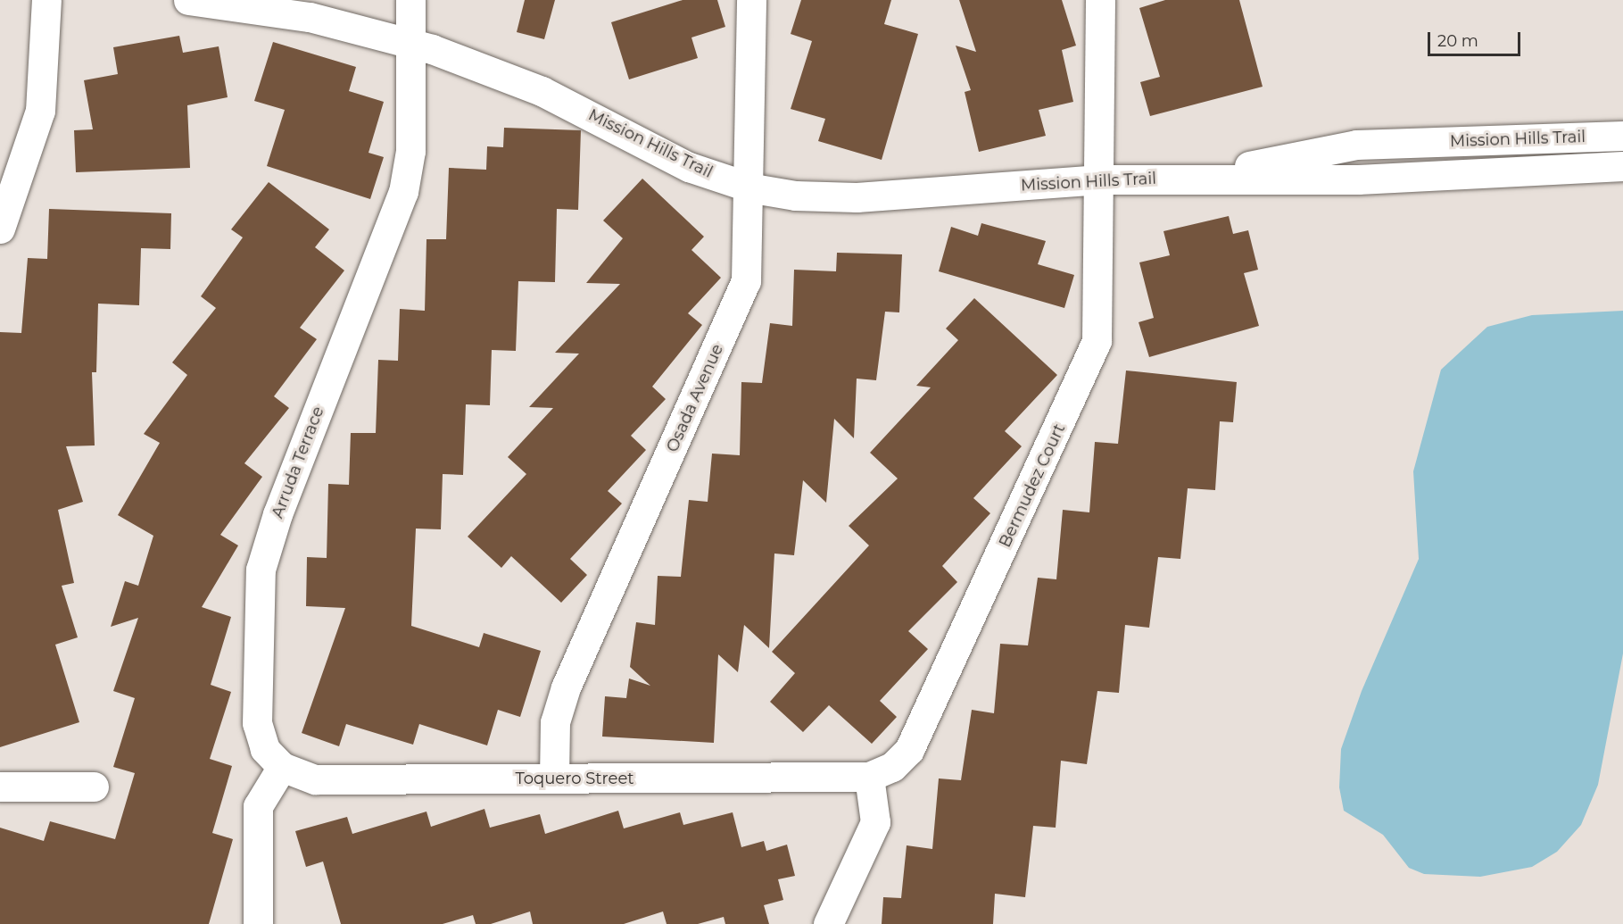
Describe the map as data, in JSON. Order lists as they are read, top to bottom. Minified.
{"streets":{"street":["Mission Hills Trail","Osada Avenue","Arruda Terrace","Bermudez Court","Toquero Street"]},"crossings":[["Mission Hills Trail","Osada Avenue"],["Mission Hills Trail","Arruda Terrace"],["Mission Hills Trail","Bermudez Court"],["Osada Avenue","Toquero Street"],["Arruda Terrace","Toquero Street"],["Bermudez Court","Toquero Street"]],"scale_bar":"20 m"}
